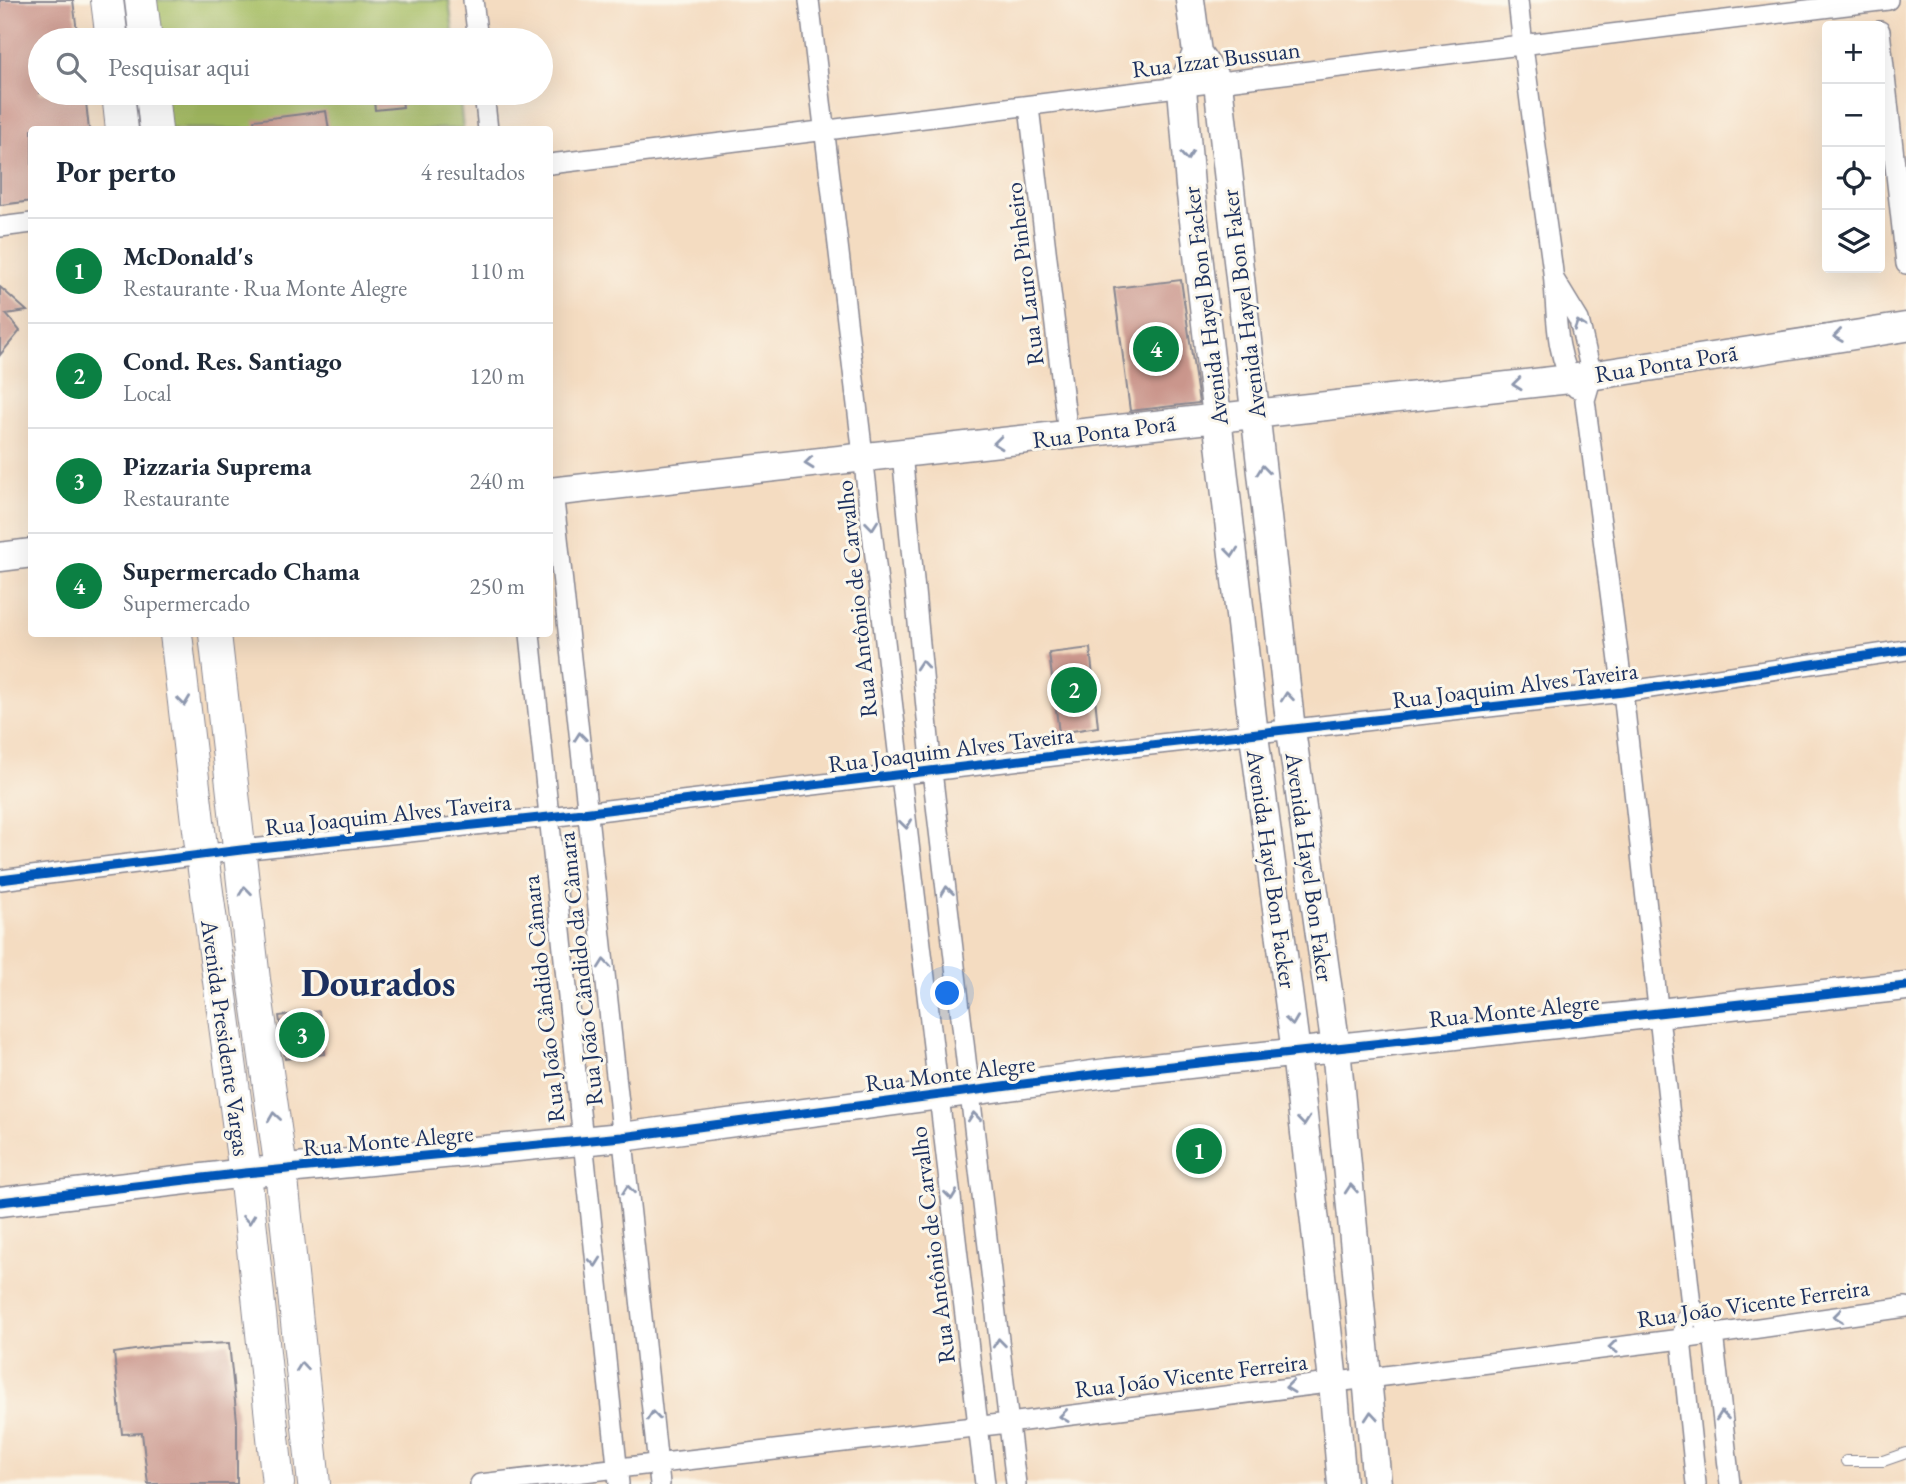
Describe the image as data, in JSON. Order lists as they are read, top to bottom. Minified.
{"streets":{"main road":["Avenida Presidente Vargas"],"street":["Rua Izzat Bussuan","Rua Lauro Pinheiro","Avenida Hayel Bon Faker","Avenida Hayel Bon Facker","Rua Ponta Porã","Rua Antônio de Carvalho","Rua Joaquim Alves Taveira","Rua João Cândido da Câmara","Rua João Cândido Câmara","Rua Monte Alegre","Rua João Vicente Ferreira"]},"crossings":[["Rua Izzat Bussuan","Rua Lauro Pinheiro"],["Rua Izzat Bussuan","Avenida Hayel Bon Faker"],["Rua Izzat Bussuan","Avenida Hayel Bon Facker"],["Rua Izzat Bussuan","Rua Antônio de Carvalho"],["Rua Lauro Pinheiro","Rua Ponta Porã"],["Avenida Hayel Bon Faker","Rua Ponta Porã"],["Avenida Hayel Bon Faker","Rua Joaquim Alves Taveira"],["Avenida Hayel Bon Faker","Rua Monte Alegre"],["Avenida Hayel Bon Faker","Rua João Vicente Ferreira"],["Avenida Hayel Bon Facker","Rua Ponta Porã"],["Avenida Hayel Bon Facker","Rua Joaquim Alves Taveira"],["Avenida Hayel Bon Facker","Rua Monte Alegre"],["Avenida Hayel Bon Facker","Rua João Vicente Ferreira"],["Rua Ponta Porã","Rua Antônio de Carvalho"],["Rua Antônio de Carvalho","Rua Joaquim Alves Taveira"],["Rua Antônio de Carvalho","Rua Monte Alegre"],["Rua Antônio de Carvalho","Rua João Vicente Ferreira"],["Rua Joaquim Alves Taveira","Rua João Cândido da Câmara"],["Rua Joaquim Alves Taveira","Rua João Cândido Câmara"],["Rua Joaquim Alves Taveira","Avenida Presidente Vargas"],["Rua João Cândido da Câmara","Rua Monte Alegre"],["Rua João Cândido da Câmara","Rua João Vicente Ferreira"],["Rua João Cândido Câmara","Rua Monte Alegre"],["Rua João Cândido Câmara","Rua João Vicente Ferreira"],["Rua Monte Alegre","Avenida Presidente Vargas"]],"one_way":["Avenida Hayel Bon Faker","Avenida Hayel Bon Facker","Rua Ponta Porã","Rua João Cândido da Câmara","Rua João Cândido Câmara","Rua João Vicente Ferreira"],"districts":["Dourados"],"page":{"map_buttons":["+","−"],"search":"Pesquisar aqui","heading":["Por perto","4 resultados"],"list":[{"mark":"1","name":"McDonald's","note":"Restaurante · Rua Monte Alegre","value":"110 m"},{"mark":"2","name":"Cond. Res. Santiago","note":"Local","value":"120 m"},{"mark":"3","name":"Pizzaria Suprema","note":"Restaurante","value":"240 m"},{"mark":"4","name":"Supermercado Chama","note":"Supermercado","value":"250 m"}],"pins":["4","2","3","1"]}}
